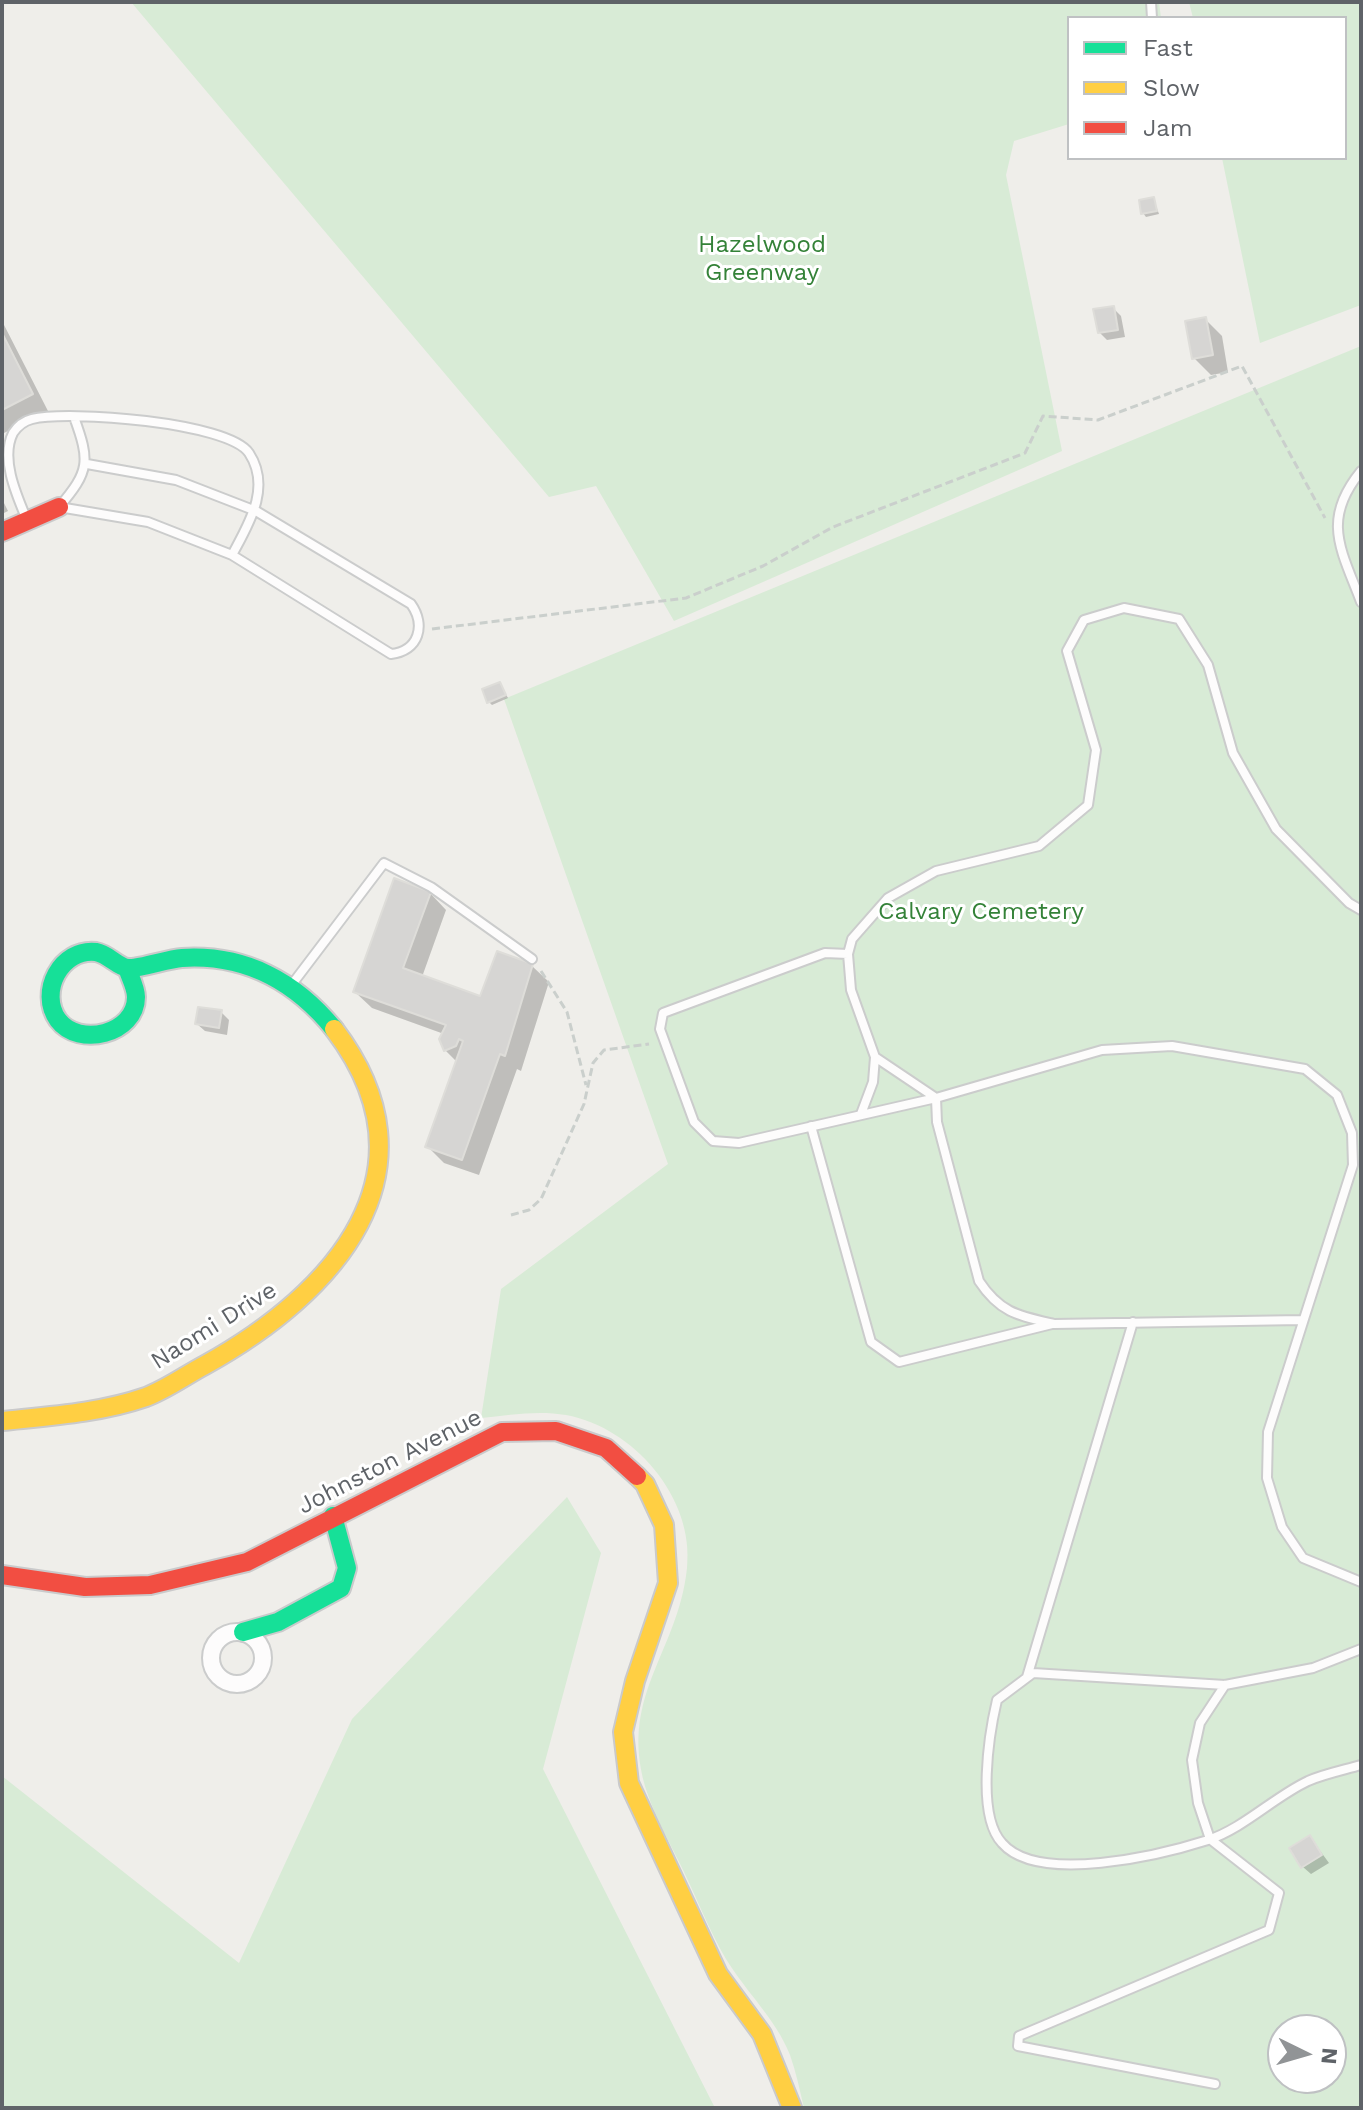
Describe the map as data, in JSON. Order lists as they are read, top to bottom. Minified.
{"streets":{"street":["Naomi Drive","Johnston Avenue"]},"parks":["Hazelwood Greenway","Calvary Cemetery"],"legend":["Fast","Slow","Jam"],"north":"right"}
